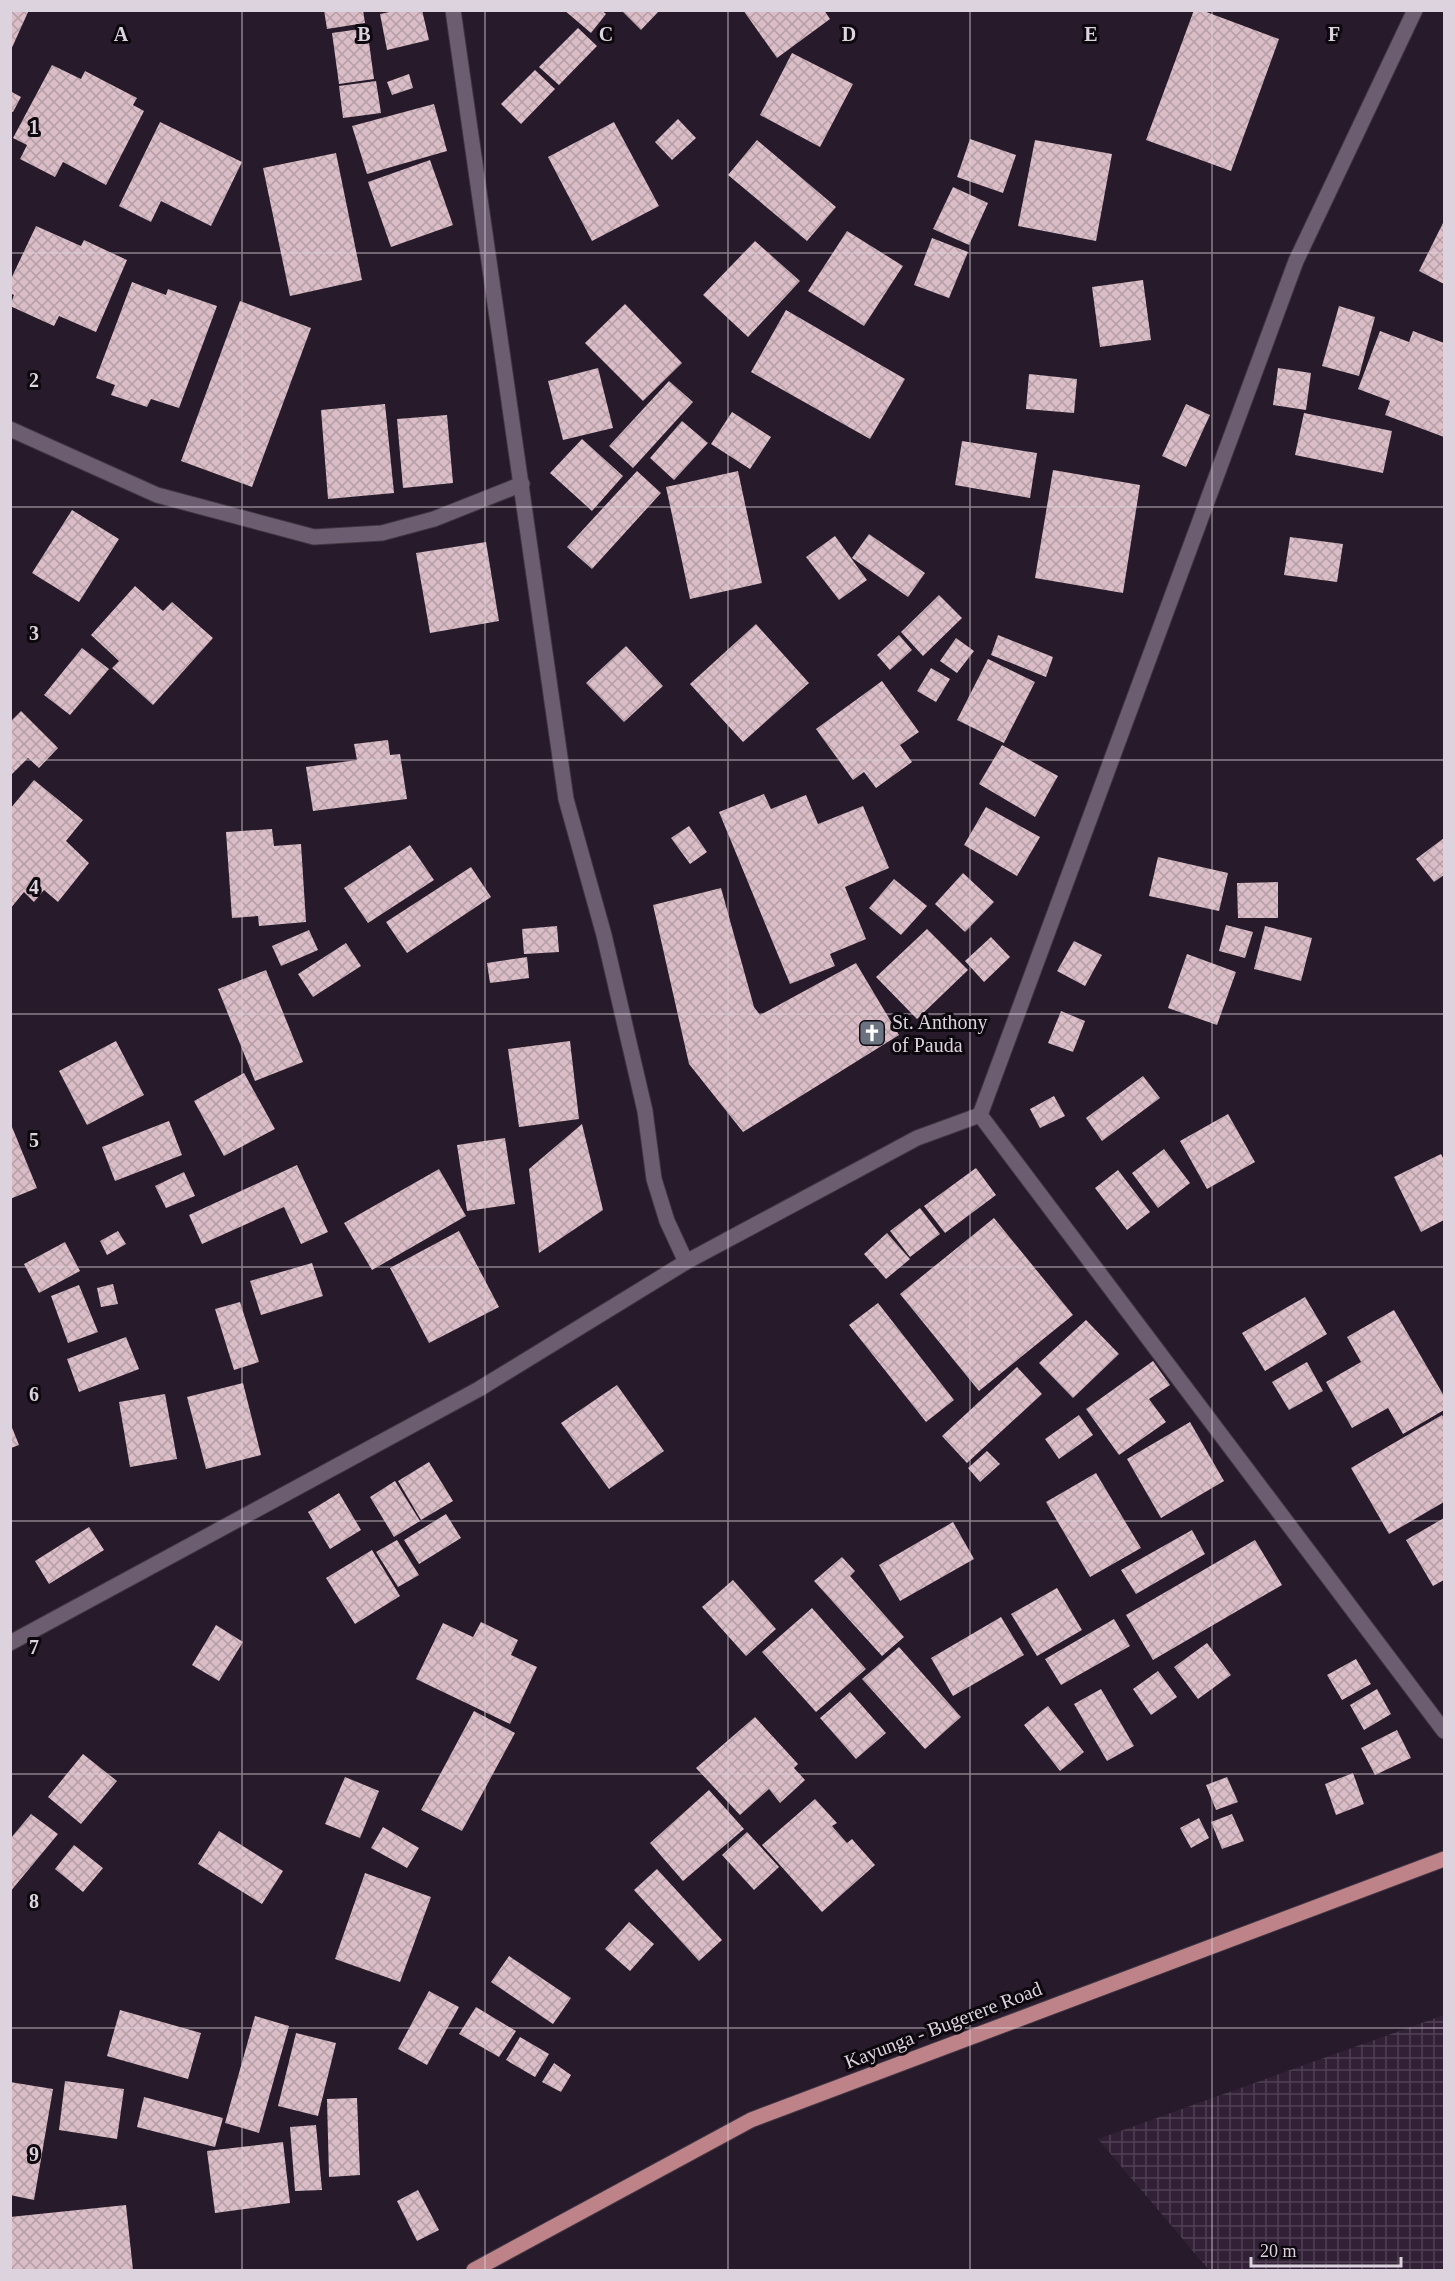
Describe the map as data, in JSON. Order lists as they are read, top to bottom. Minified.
{"streets":{"main road":["Kayunga - Bugerere Road"]},"places":{"church":["St. Anthony of Pauda"]},"scale_bar":"20 m","grid":{"columns":["A","B","C","D","E","F"],"rows":["1","2","3","4","5","6","7","8","9"]}}
